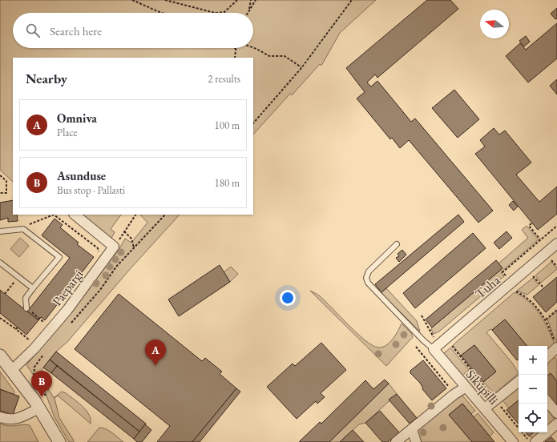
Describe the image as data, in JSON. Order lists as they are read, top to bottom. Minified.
{"streets":{"street":["Tuha","Paepargi","Sikupilli"]},"crossings":[["Tuha","Sikupilli"]],"north":"left","page":{"search":"Search here","heading":["Nearby","2 results"],"list":[{"mark":"A","name":"Omniva","note":"Place","value":"100 m"},{"mark":"B","name":"Asunduse","note":"Bus stop · Pallasti","value":"180 m"}],"pins":["A","B"],"map_buttons":["+","−"]}}
